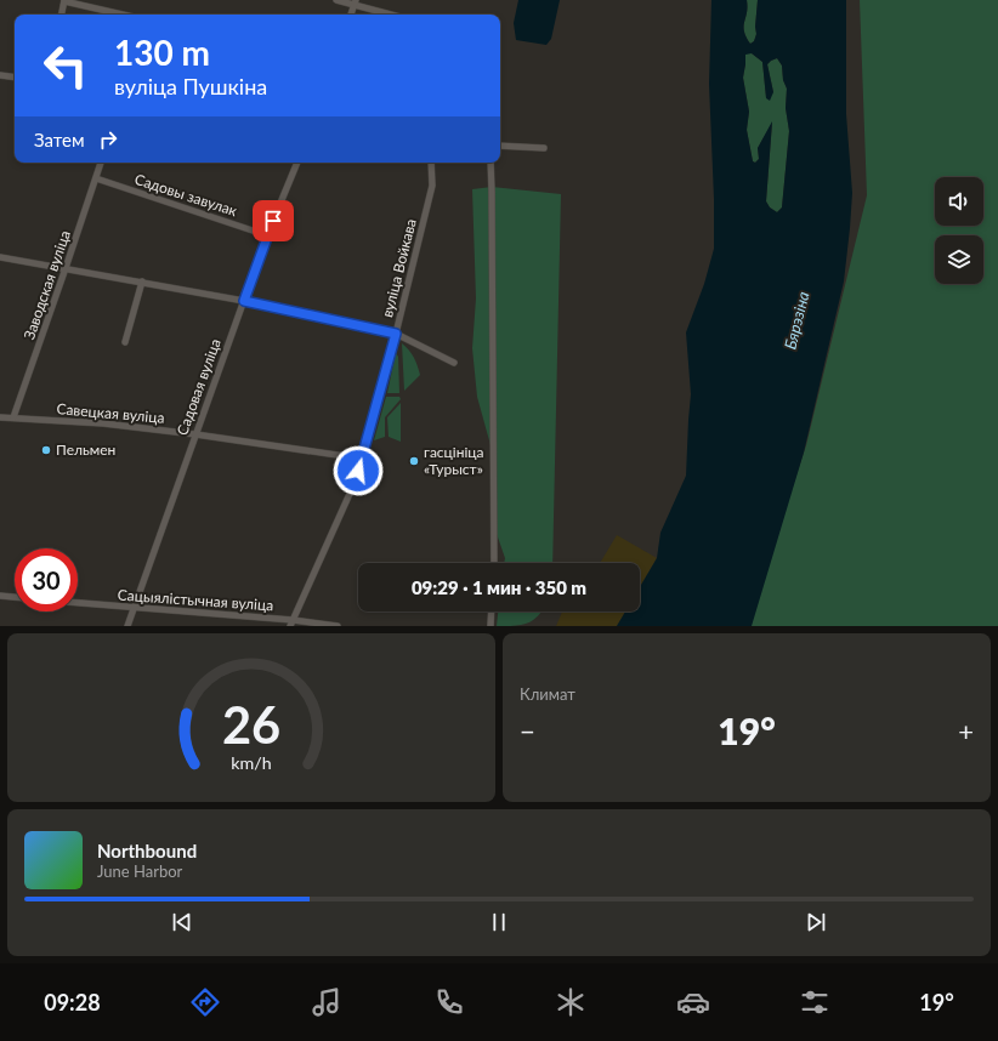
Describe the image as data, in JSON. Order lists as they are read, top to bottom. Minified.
{"streets":{"street":["Садовы завулак","вуліца Войкава","Заводская вуліца","Садовая вуліца","Савецкая вуліца","Сацыялістычная вуліца"]},"crossings":[["Садовы завулак","Заводская вуліца"],["Садовы завулак","Садовая вуліца"],["вуліца Войкава","Савецкая вуліца"],["вуліца Войкава","Сацыялістычная вуліца"],["Заводская вуліца","Савецкая вуліца"],["Садовая вуліца","Савецкая вуліца"],["Садовая вуліца","Сацыялістычная вуліца"]],"water":["Бярэзіна"],"places":["Пельмен","гасцініца «Турыст»"],"page":{"turn":["130 m","вуліца Пушкіна"],"then":"Затем","limit":"30","trip":"09:29 · 1 мин · 350 m","tile":"Климат","heat":["−","19°","+"],"song":["Northbound","June Harbor"],"tabs":["09:28","19°"],"gauge":["26","km/h"]}}
